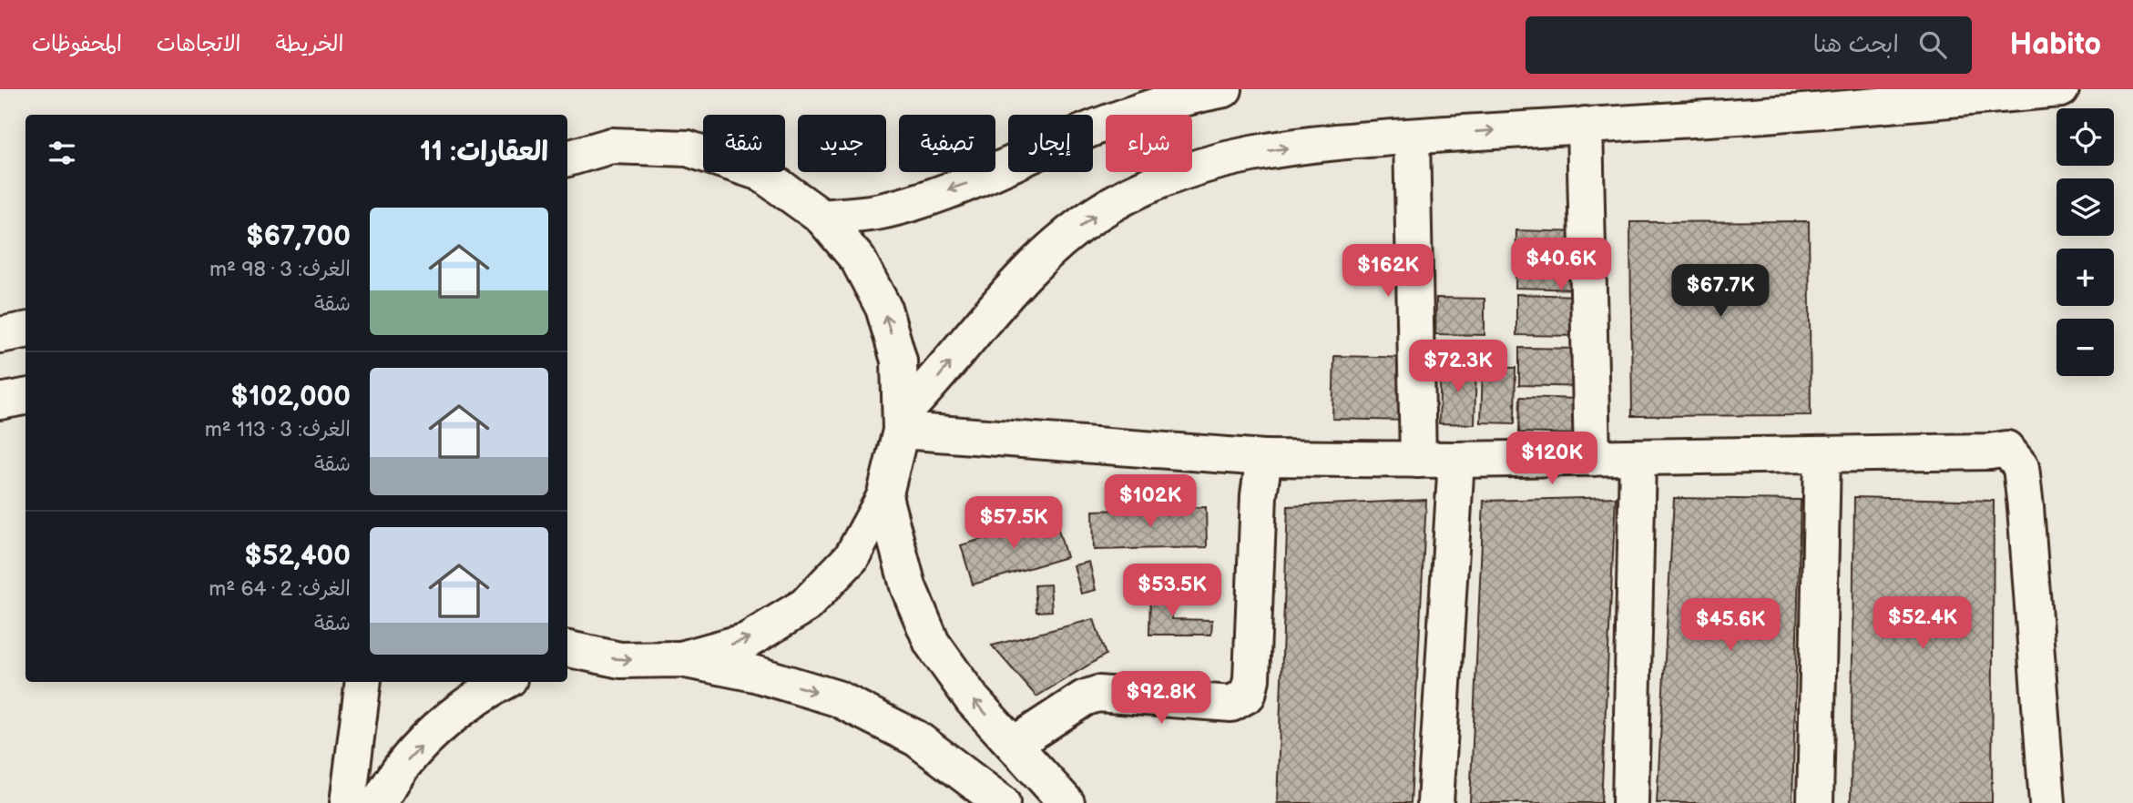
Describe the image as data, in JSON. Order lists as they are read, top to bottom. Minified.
{"page":{"header":"Habito","search":"ابحث هنا","nav":["الخريطة","الاتجاهات","المحفوظات"],"map_buttons":["+","−"],"chip":["شراء","إيجار","تصفية","جديد","شقة"],"heading":"العقارات: 11","list":[{"name":"$67,700","note":"الغرف: 3 · 98 m² · شقة"},{"name":"$102,000","note":"الغرف: 3 · 113 m² · شقة"},{"name":"$52,400","note":"الغرف: 2 · 64 m² · شقة"}],"price":["$40.6K","$162K","$67.7K","$72.3K","$120K","$102K","$57.5K","$53.5K","$52.4K","$45.6K","$92.8K"]}}
